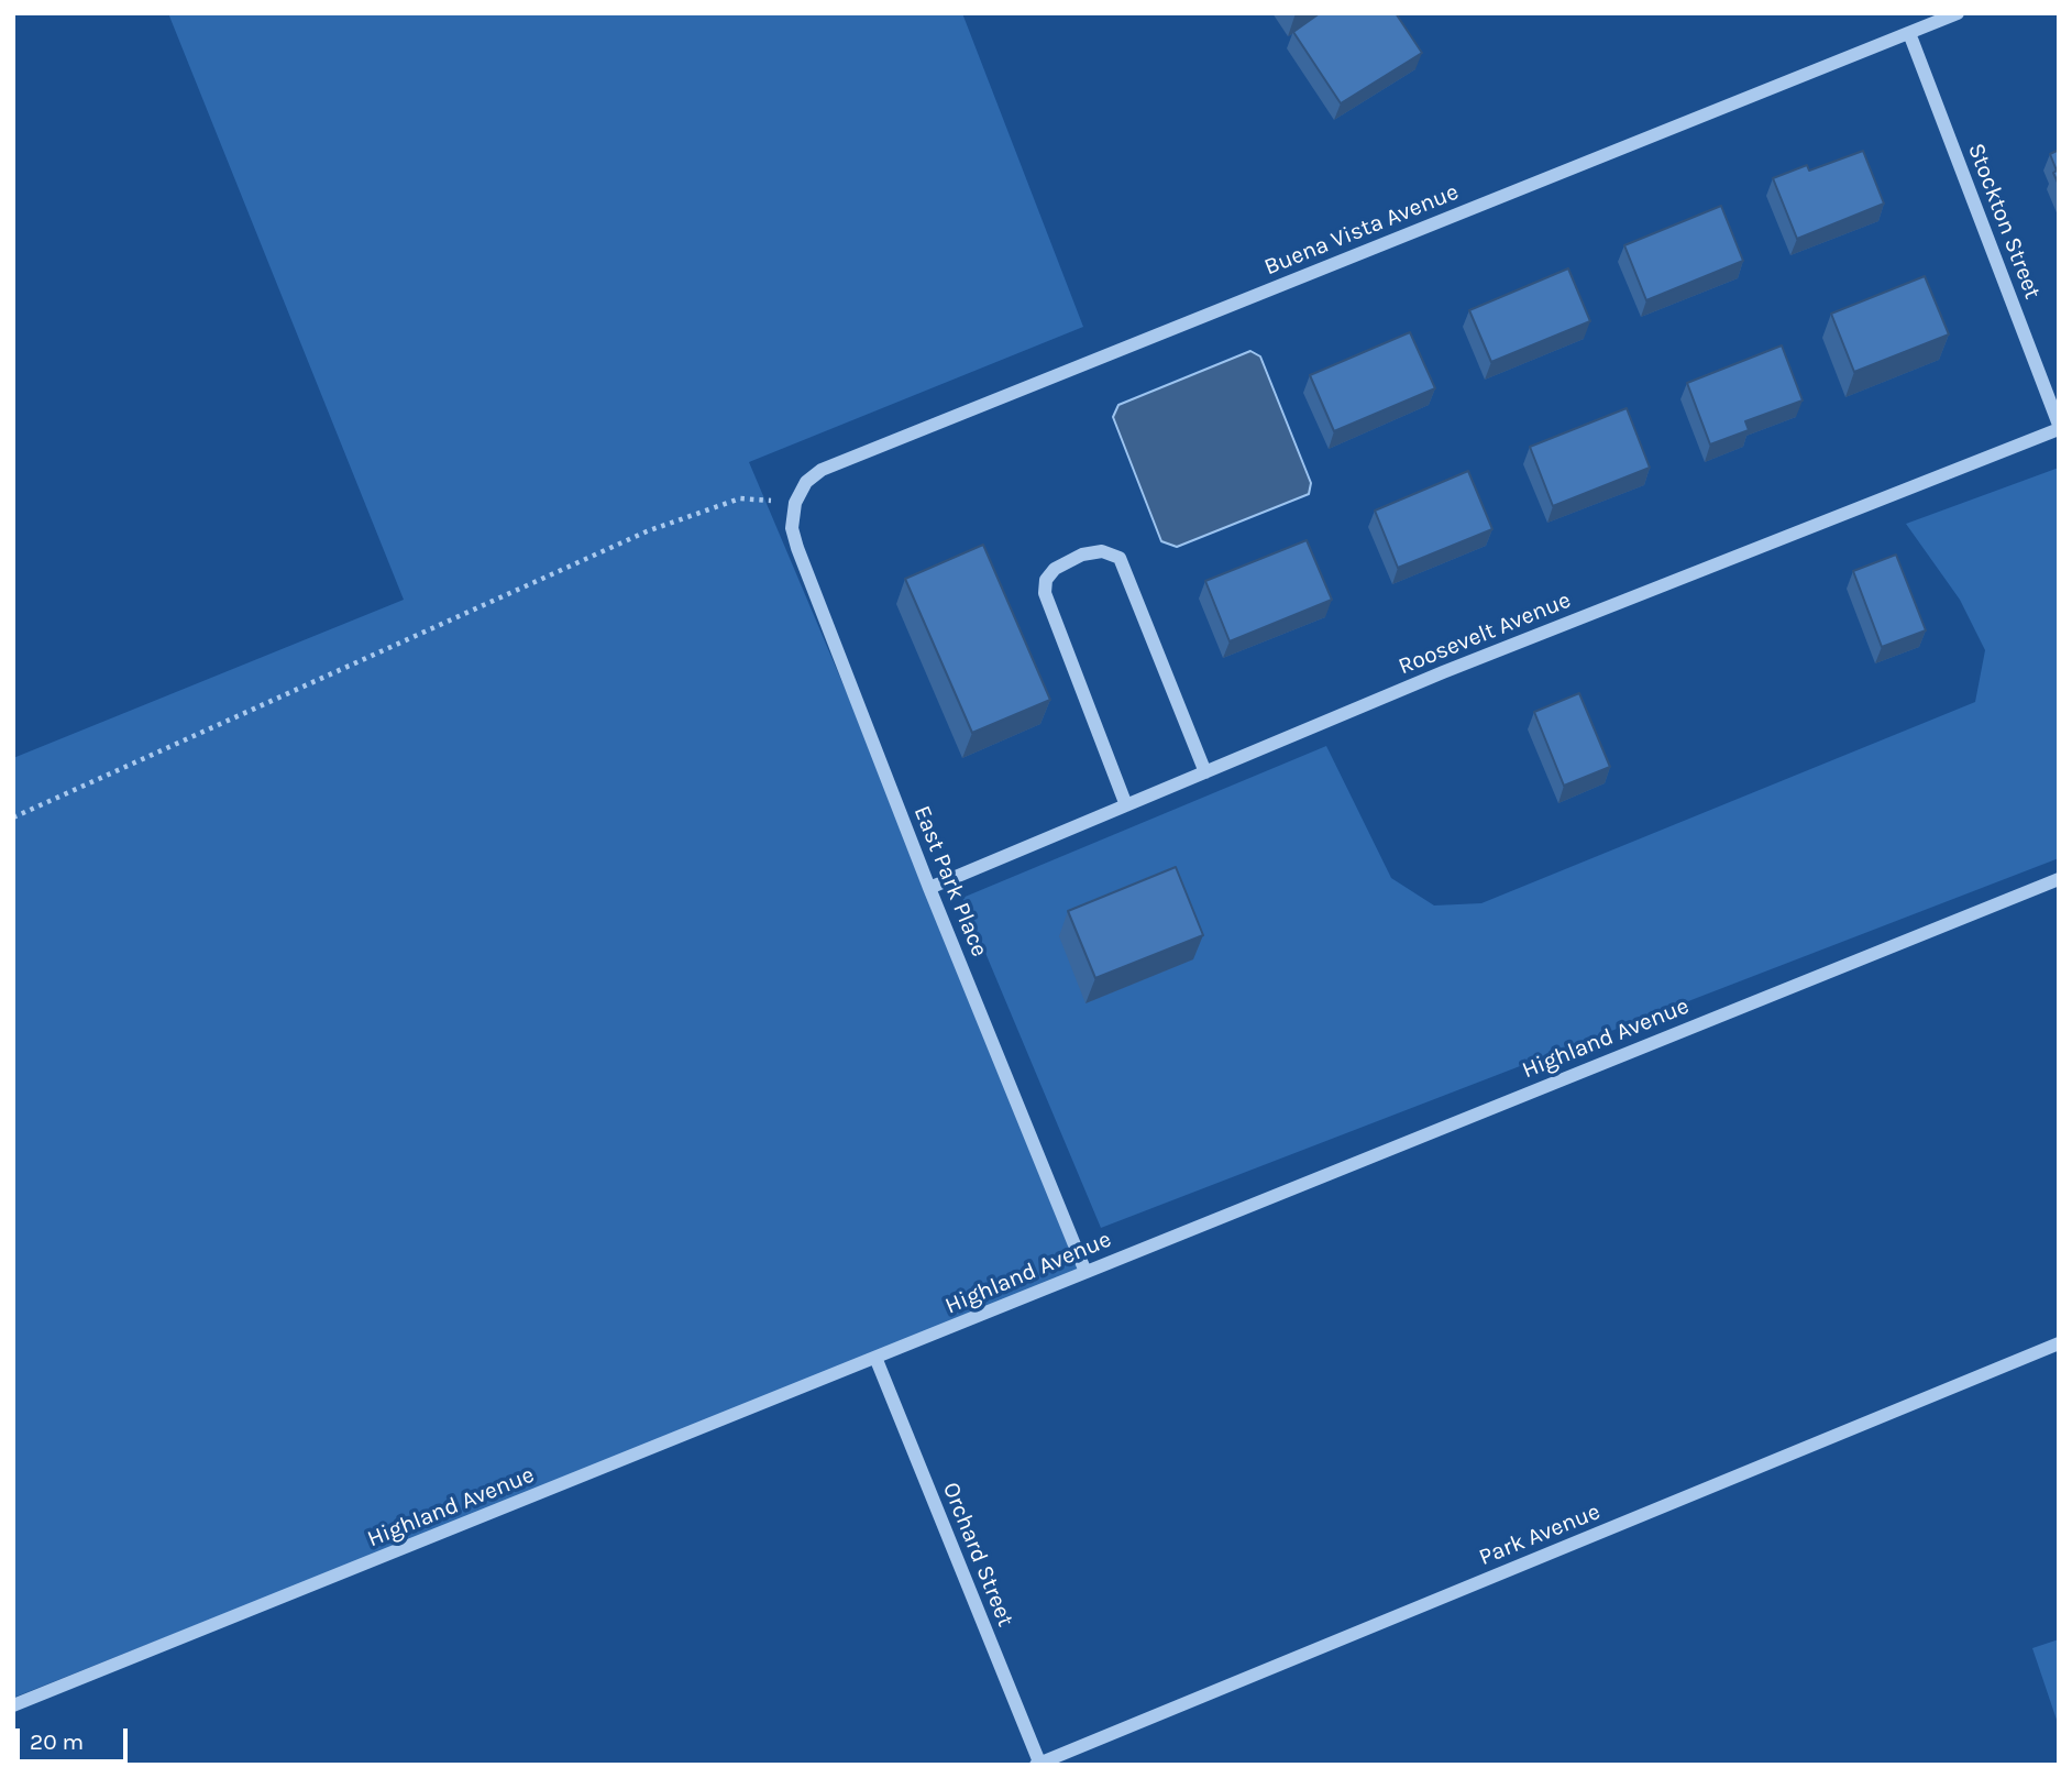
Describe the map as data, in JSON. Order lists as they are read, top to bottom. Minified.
{"streets":{"street":["Stockton Street","Buena Vista Avenue","Roosevelt Avenue","East Park Place","Highland Avenue","Park Avenue","Orchard Street"]},"crossings":[["Stockton Street","Buena Vista Avenue"],["Stockton Street","Roosevelt Avenue"],["Buena Vista Avenue","East Park Place"],["Roosevelt Avenue","East Park Place"],["East Park Place","Highland Avenue"],["Highland Avenue","Orchard Street"],["Park Avenue","Orchard Street"]],"scale_bar":"20 m"}
